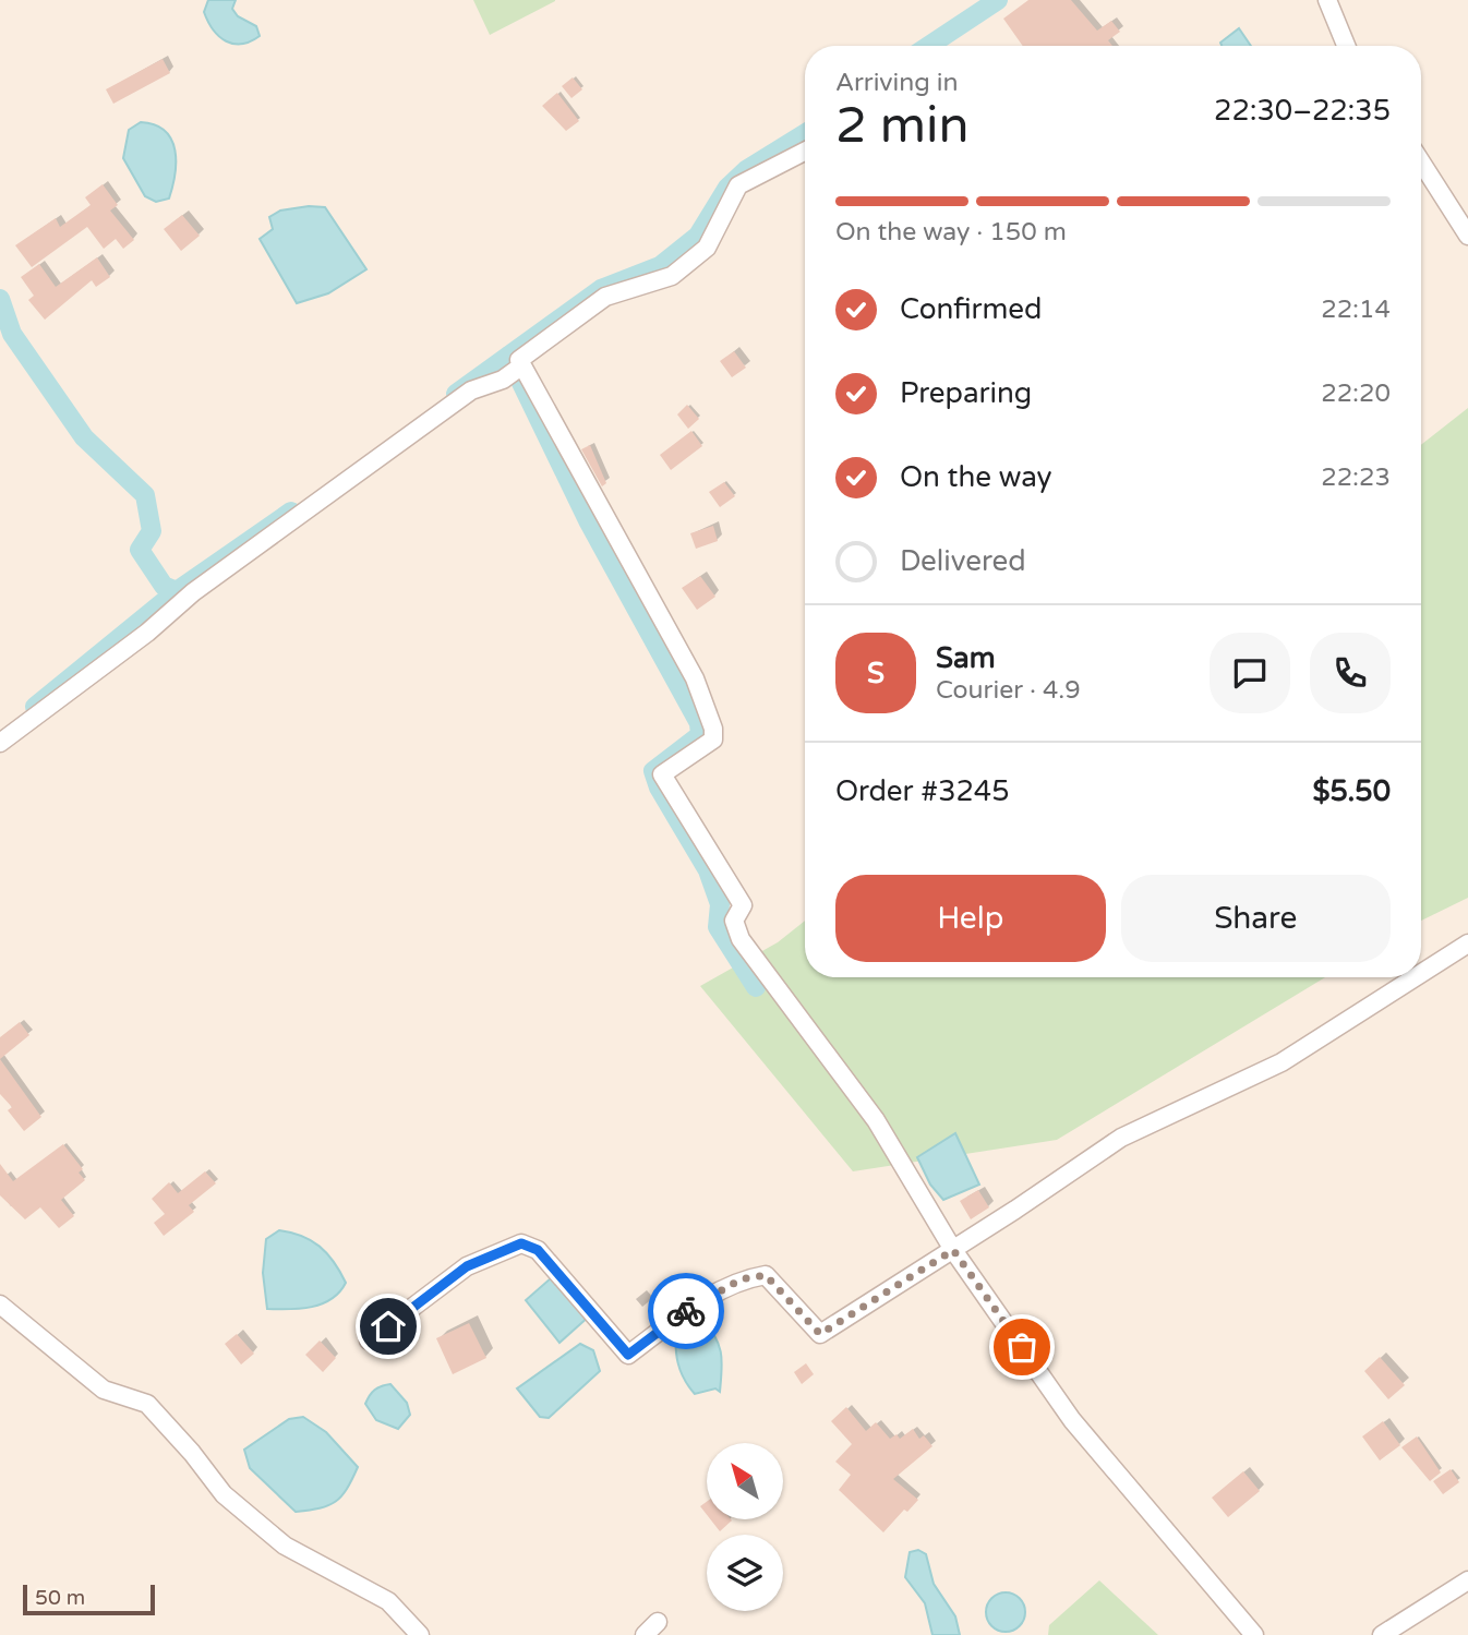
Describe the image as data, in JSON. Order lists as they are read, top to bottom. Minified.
{"scale_bar":"50 m","north":"top left","page":{"heading":["2 min","Arriving in","22:30–22:35"],"panel":["Sam","Courier · 4.9","Order #3245","$5.50"],"bar":"On the way · 150 m","list":[["Confirmed","22:14"],["Preparing","22:20"],["On the way","22:23"],"Delivered"],"round":"S","buttons":["Help","Share"],"scale":"50 m"}}
